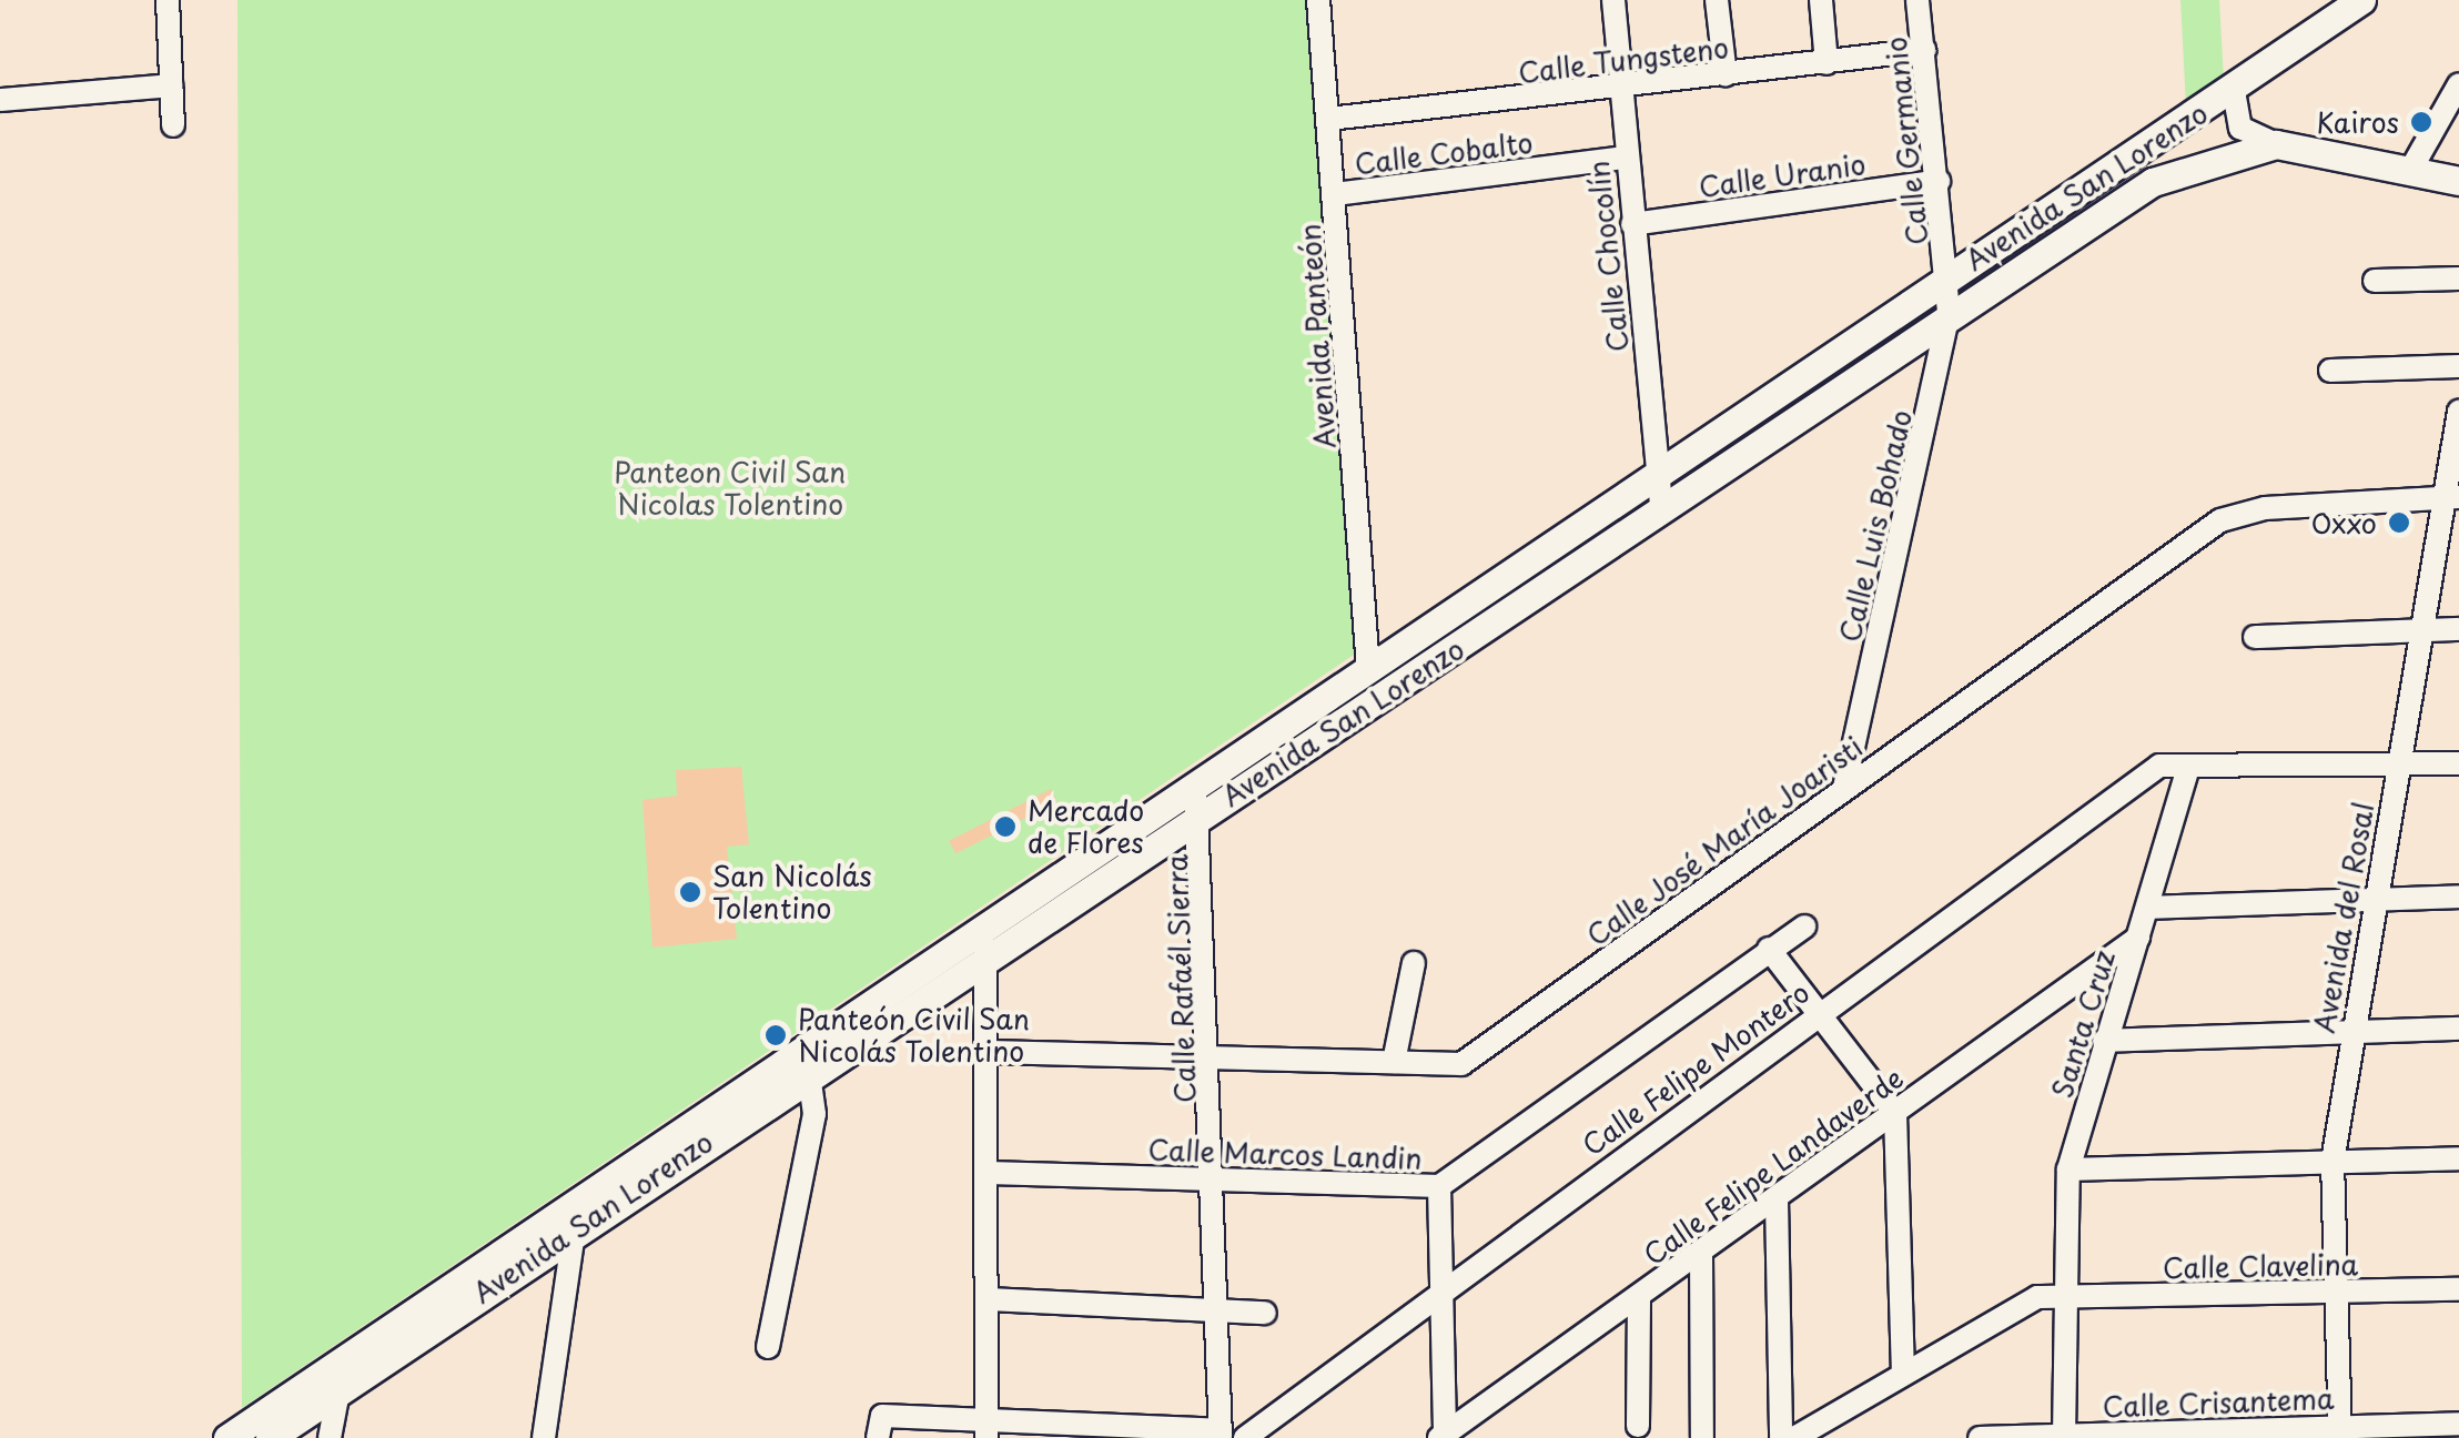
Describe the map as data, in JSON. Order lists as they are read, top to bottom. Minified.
{"streets":{"main road":["Avenida San Lorenzo"],"street":["Calle Tungsteno","Calle Germanio","Calle Cobalto","Calle Uranio","Calle Chocolín","Avenida Panteón","Calle Luis Bohado","Calle José María Joaristi","Avenida del Rosal","Calle Rafaél Sierra","Santa Cruz","Calle Felipe Montero","Calle Marcos Landin","Calle Felipe Landaverde","Calle Clavelina","Calle Crisantema"]},"crossings":[["Calle Tungsteno","Calle Germanio"],["Calle Tungsteno","Calle Chocolín"],["Calle Tungsteno","Avenida Panteón"],["Calle Germanio","Calle Uranio"],["Calle Germanio","Avenida San Lorenzo"],["Calle Germanio","Calle Luis Bohado"],["Calle Cobalto","Calle Chocolín"],["Calle Cobalto","Avenida Panteón"],["Calle Uranio","Calle Chocolín"],["Avenida San Lorenzo","Calle Chocolín"],["Avenida San Lorenzo","Avenida Panteón"],["Avenida San Lorenzo","Calle Luis Bohado"],["Avenida San Lorenzo","Calle Rafaél Sierra"],["Calle Luis Bohado","Calle José María Joaristi"],["Calle José María Joaristi","Avenida del Rosal"],["Calle José María Joaristi","Calle Rafaél Sierra"],["Avenida del Rosal","Calle Felipe Montero"],["Avenida del Rosal","Calle Clavelina"],["Avenida del Rosal","Calle Crisantema"],["Calle Rafaél Sierra","Calle Marcos Landin"],["Santa Cruz","Calle Felipe Montero"],["Santa Cruz","Calle Felipe Landaverde"],["Santa Cruz","Calle Clavelina"],["Santa Cruz","Calle Crisantema"]],"parks":["Panteon Civil San Nicolas Tolentino"],"places":["Kairos","Oxxo","Mercado de Flores","San Nicolás Tolentino","Panteón Civil San Nicolás Tolentino"]}
